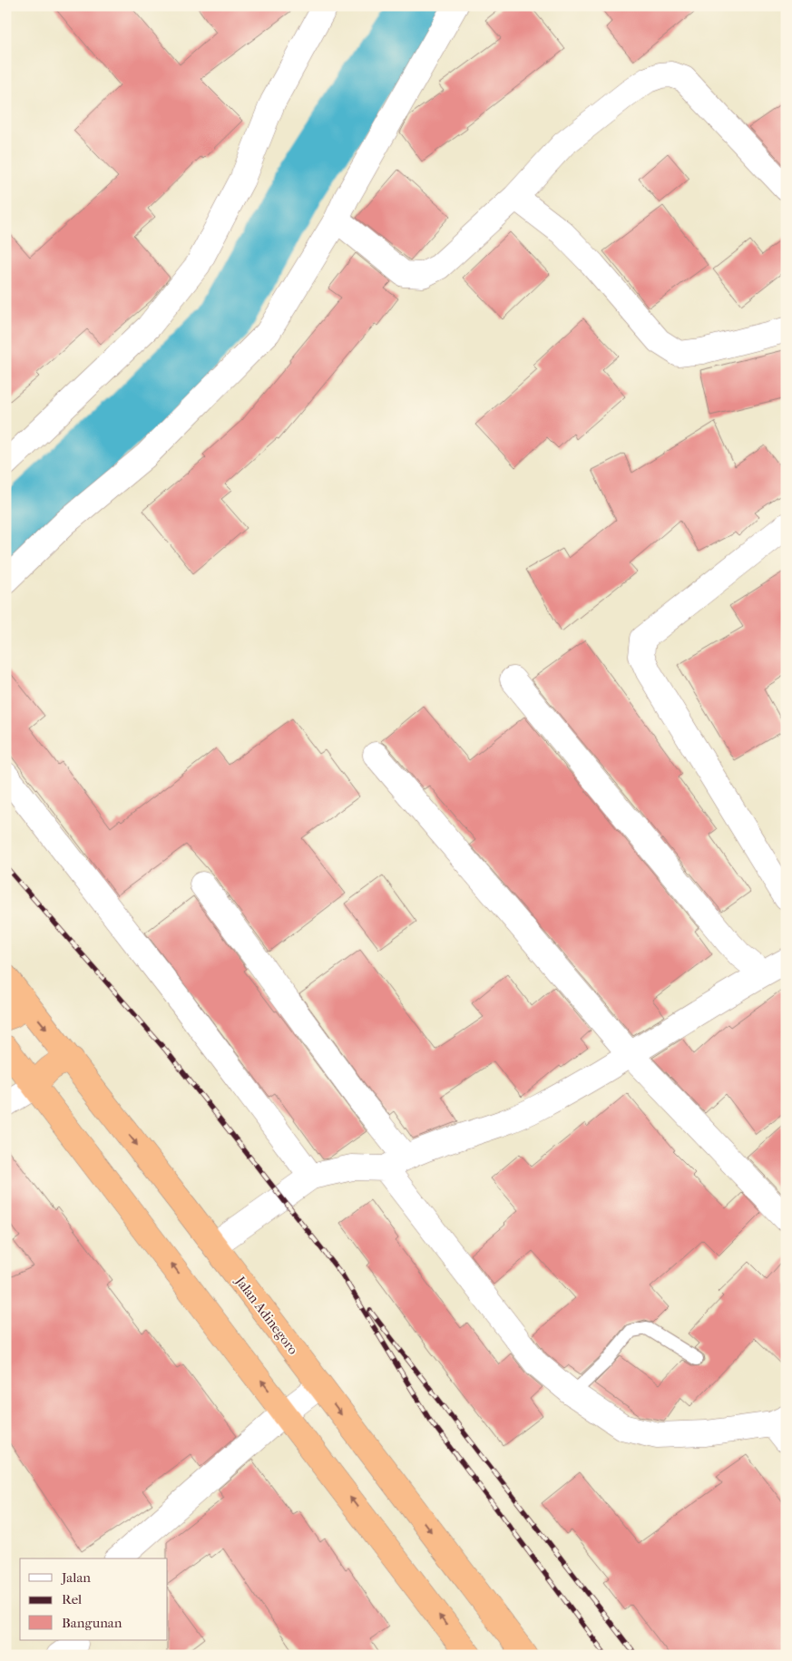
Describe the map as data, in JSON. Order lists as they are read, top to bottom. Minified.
{"streets":{"highway":["Jalan Adinegoro"]},"legend":["Jalan","Rel","Bangunan"]}
